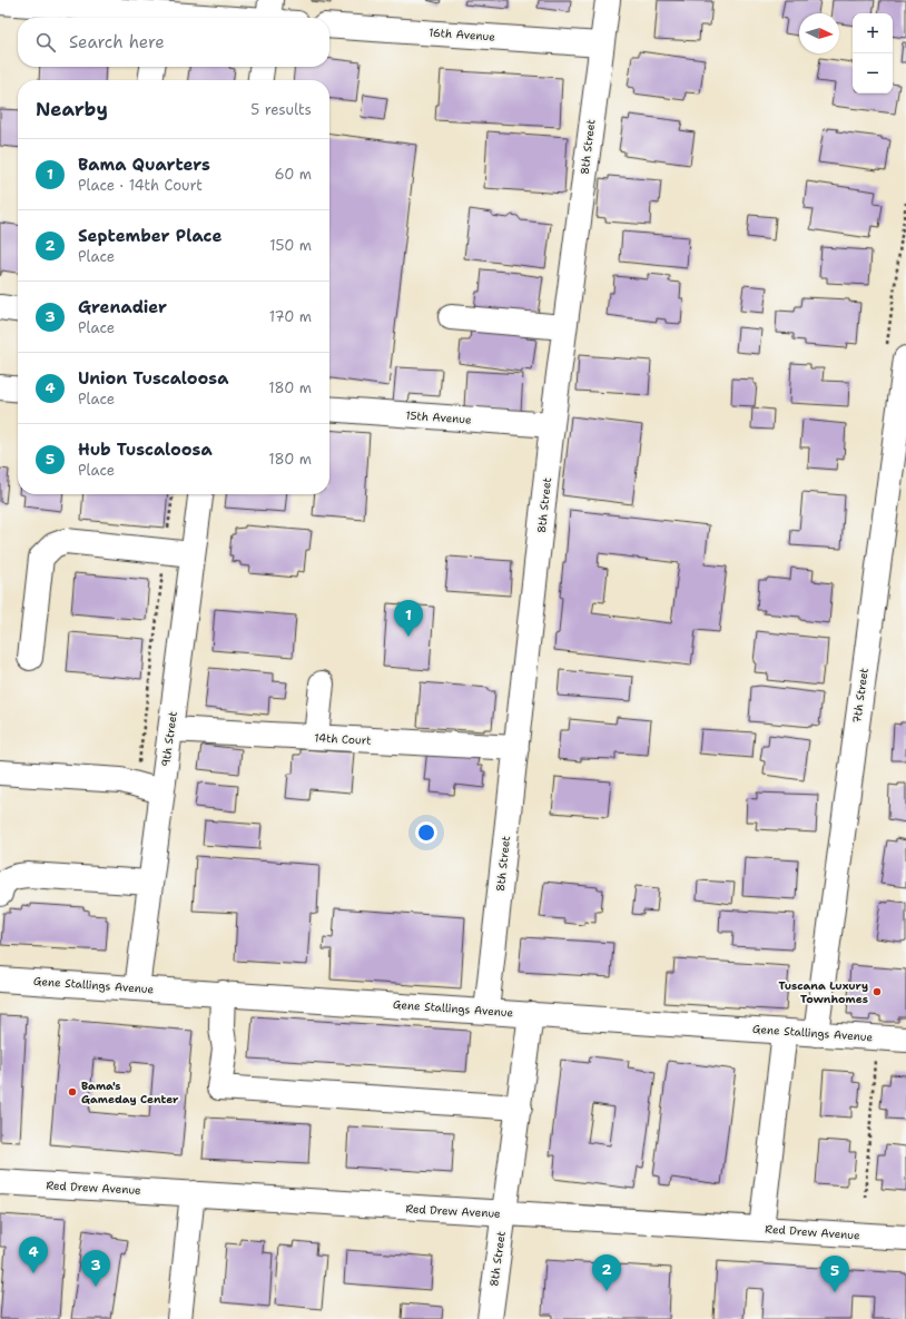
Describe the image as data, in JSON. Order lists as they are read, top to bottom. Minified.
{"streets":{"street":["16th Avenue","8th Street","15th Avenue","7th Street","9th Street","14th Court","Gene Stallings Avenue","Red Drew Avenue"]},"crossings":[["16th Avenue","8th Street"],["8th Street","15th Avenue"],["8th Street","14th Court"],["8th Street","Gene Stallings Avenue"],["8th Street","Red Drew Avenue"],["7th Street","Gene Stallings Avenue"],["9th Street","14th Court"],["9th Street","Gene Stallings Avenue"]],"places":["Tuscana Luxury Townhomes","Bama's Gameday Center"],"north":"right","page":{"map_buttons":["+","−"],"search":"Search here","heading":["Nearby","5 results"],"list":[{"mark":"1","name":"Bama Quarters","note":"Place · 14th Court","value":"60 m"},{"mark":"2","name":"September Place","note":"Place","value":"150 m"},{"mark":"3","name":"Grenadier","note":"Place","value":"170 m"},{"mark":"4","name":"Union Tuscaloosa","note":"Place","value":"180 m"},{"mark":"5","name":"Hub Tuscaloosa","note":"Place","value":"180 m"}],"pins":["1","4","3","2","5"]}}
